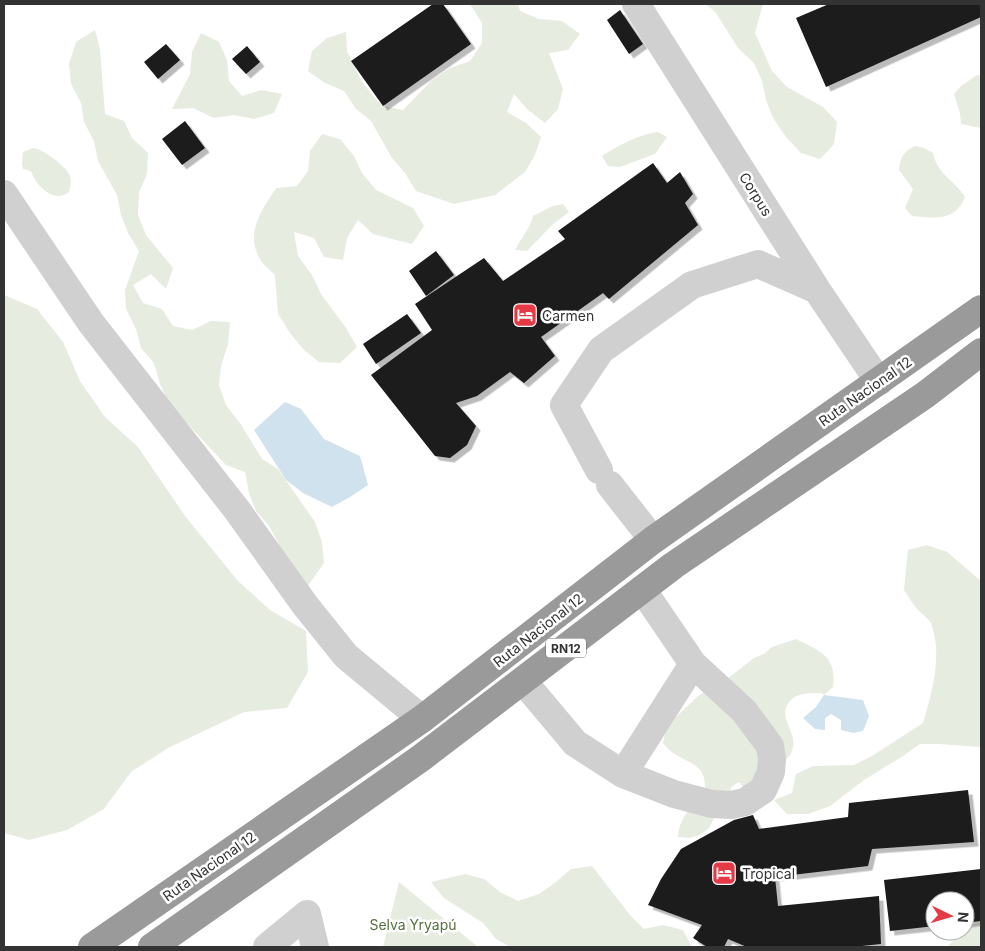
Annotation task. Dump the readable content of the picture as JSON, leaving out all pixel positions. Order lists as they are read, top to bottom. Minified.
{"streets":{"highway":["Ruta Nacional 12","RN12"],"street":["Corpus"]},"crossings":[["Corpus","Ruta Nacional 12"]],"parks":["Selva Yryapú"],"places":{"hotel":["Carmen","Tropical"]},"north":"right"}
